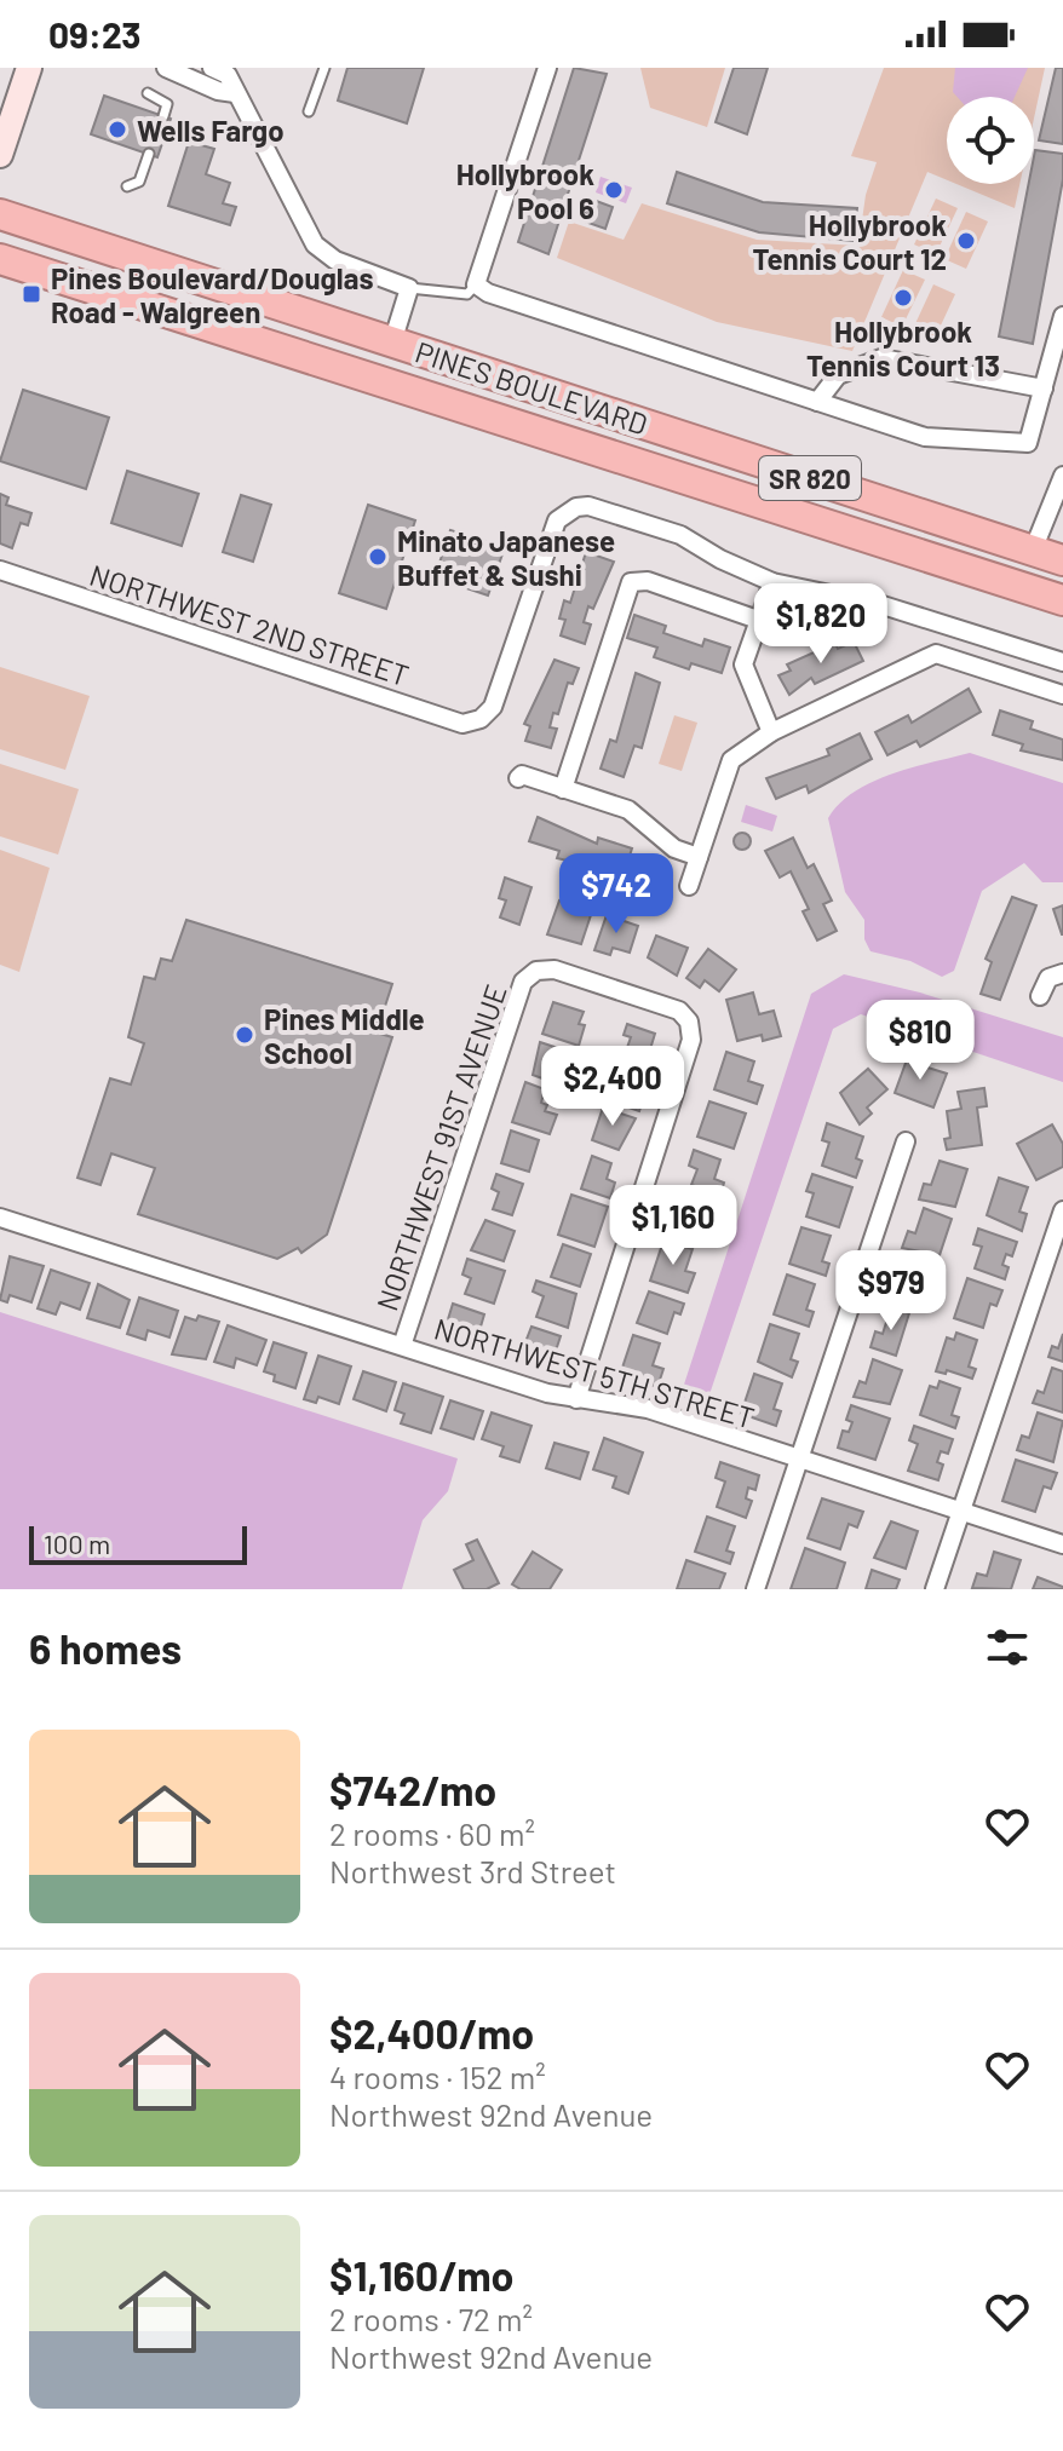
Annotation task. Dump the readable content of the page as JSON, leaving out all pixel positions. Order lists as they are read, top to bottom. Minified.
{"streets":{"highway":["PINES BOULEVARD","SR 820"],"street":["NORTHWEST 2ND STREET","NORTHWEST 91ST AVENUE","NORTHWEST 5TH STREET"]},"crossings":[["NORTHWEST 91ST AVENUE","NORTHWEST 5TH STREET"]],"places":{"other":["Wells Fargo","Hollybrook Pool 6","Hollybrook Tennis Court 12","Hollybrook Tennis Court 13","Minato Japanese Buffet & Sushi","Pines Middle School"],"transit":["Pines Boulevard/Douglas Road - Walgreen"]},"scale_bar":"100 m","page":{"status":"09:23","price":["$1,820","$742","$810","$2,400","$1,160","$979"],"scale":"100 m","heading":"6 homes","list":[{"name":"$742/mo","note":"2 rooms · 60 m² · Northwest 3rd Street"},{"name":"$2,400/mo","note":"4 rooms · 152 m² · Northwest 92nd Avenue"},{"name":"$1,160/mo","note":"2 rooms · 72 m² · Northwest 92nd Avenue"}]}}
